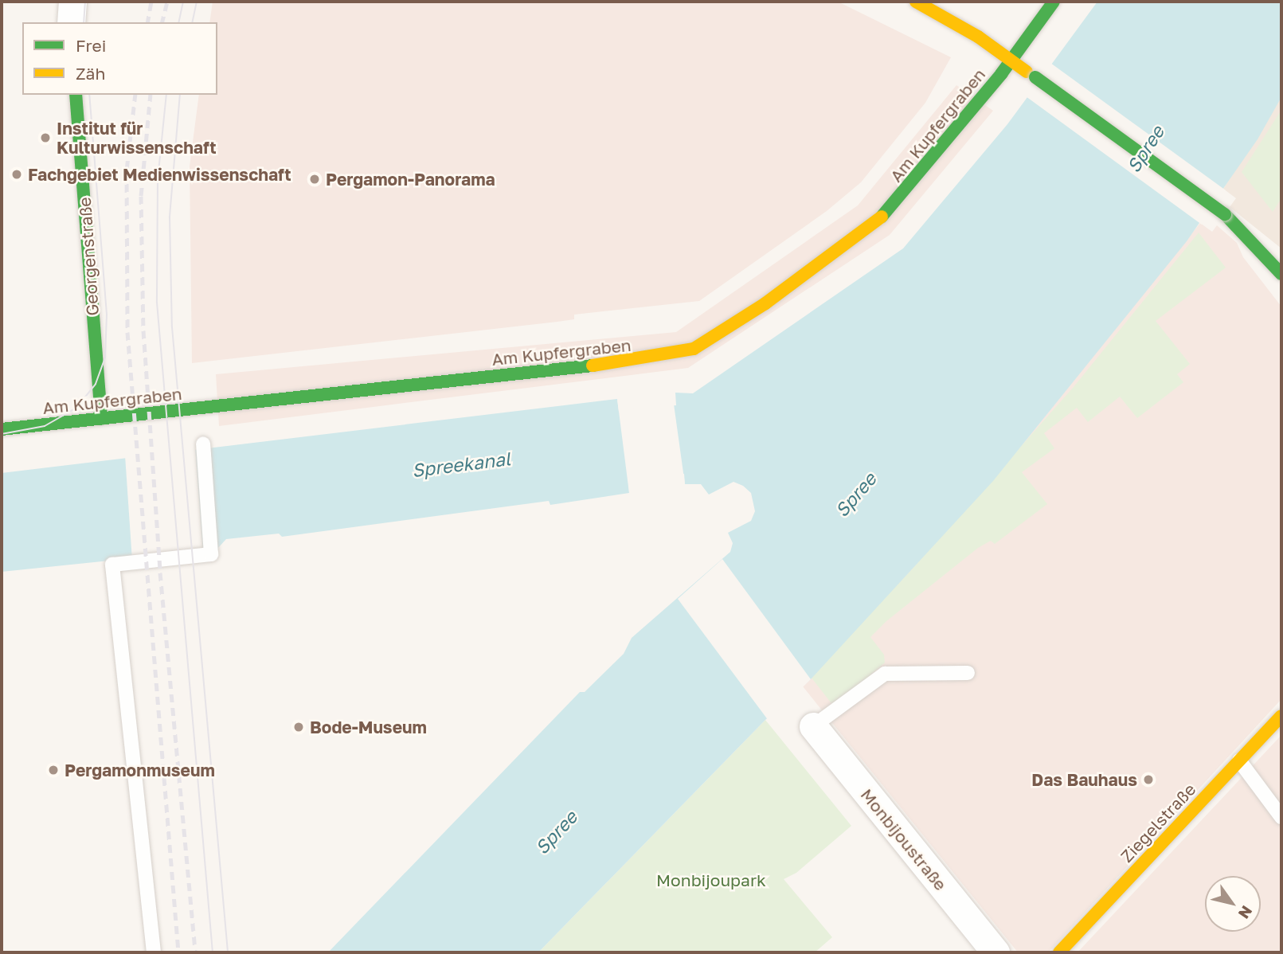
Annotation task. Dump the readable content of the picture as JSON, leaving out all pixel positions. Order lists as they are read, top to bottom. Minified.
{"streets":{"street":["Am Kupfergraben","Georgenstraße","Ziegelstraße","Monbijoustraße"]},"crossings":[["Am Kupfergraben","Georgenstraße"]],"water":["Spree","Spreekanal"],"parks":["Monbijoupark"],"places":["Institut für Kulturwissenschaft","Fachgebiet Medienwissenschaft","Pergamon-Panorama","Bode-Museum","Pergamonmuseum","Das Bauhaus"],"legend":["Frei","Zäh"],"north":"bottom right"}
